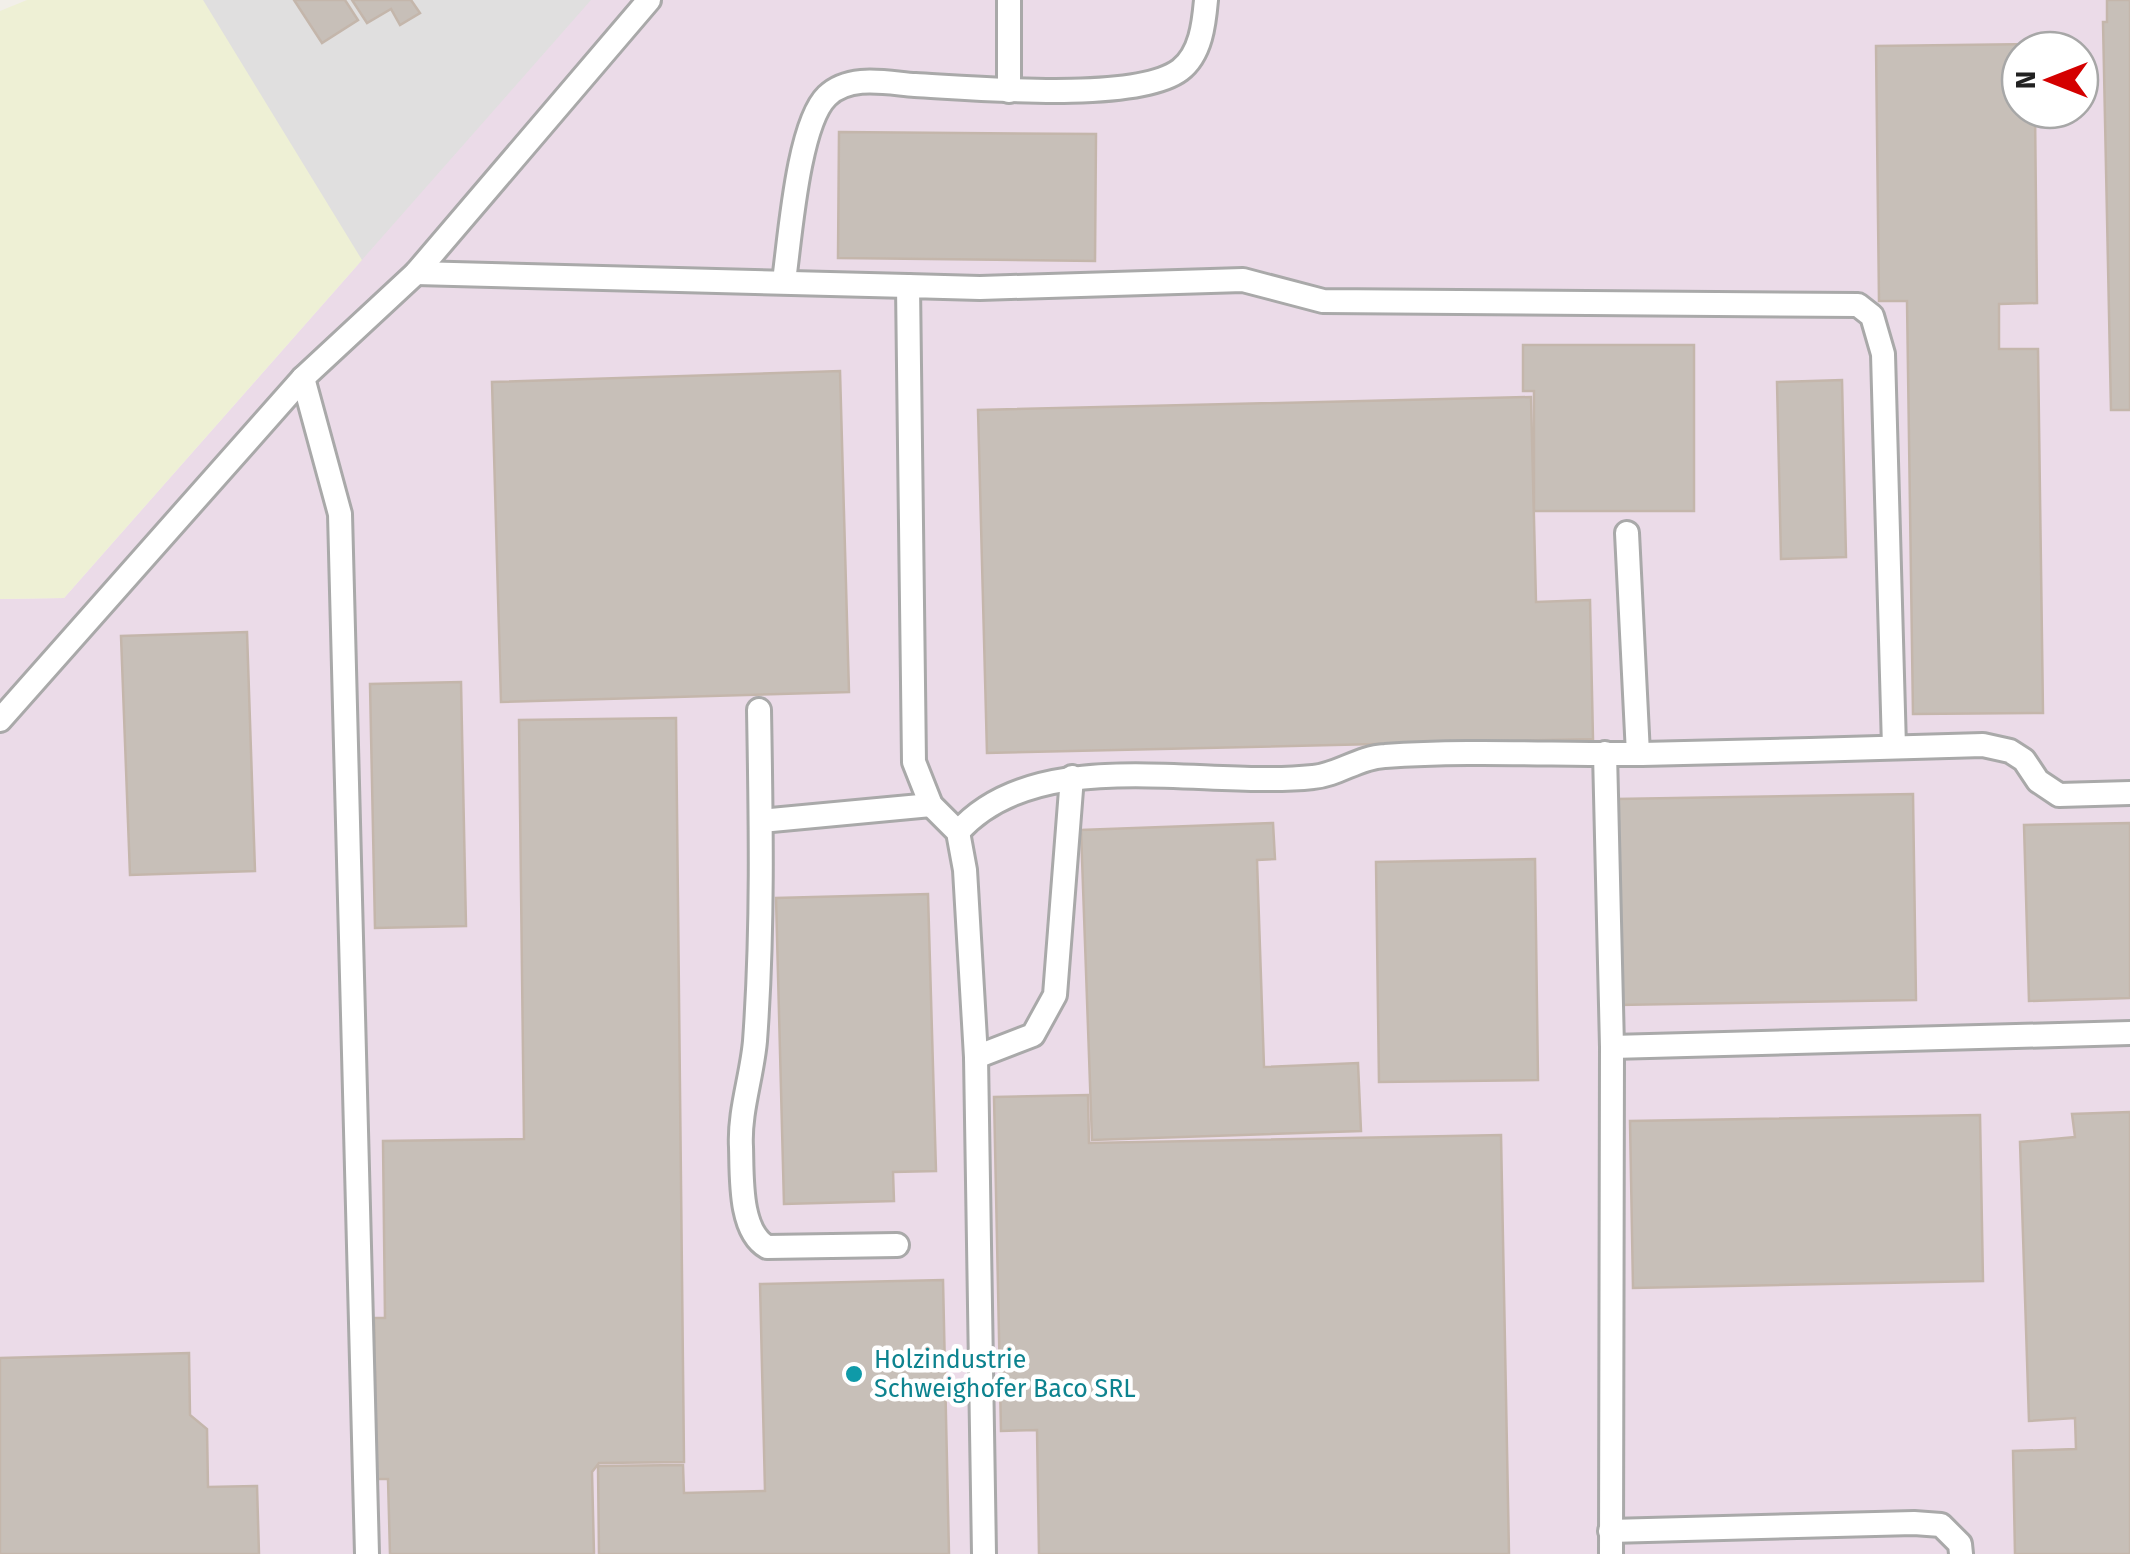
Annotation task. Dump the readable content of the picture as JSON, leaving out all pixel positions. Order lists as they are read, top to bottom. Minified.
{"places":["Holzindustrie Schweighofer Baco SRL"],"north":"left"}
